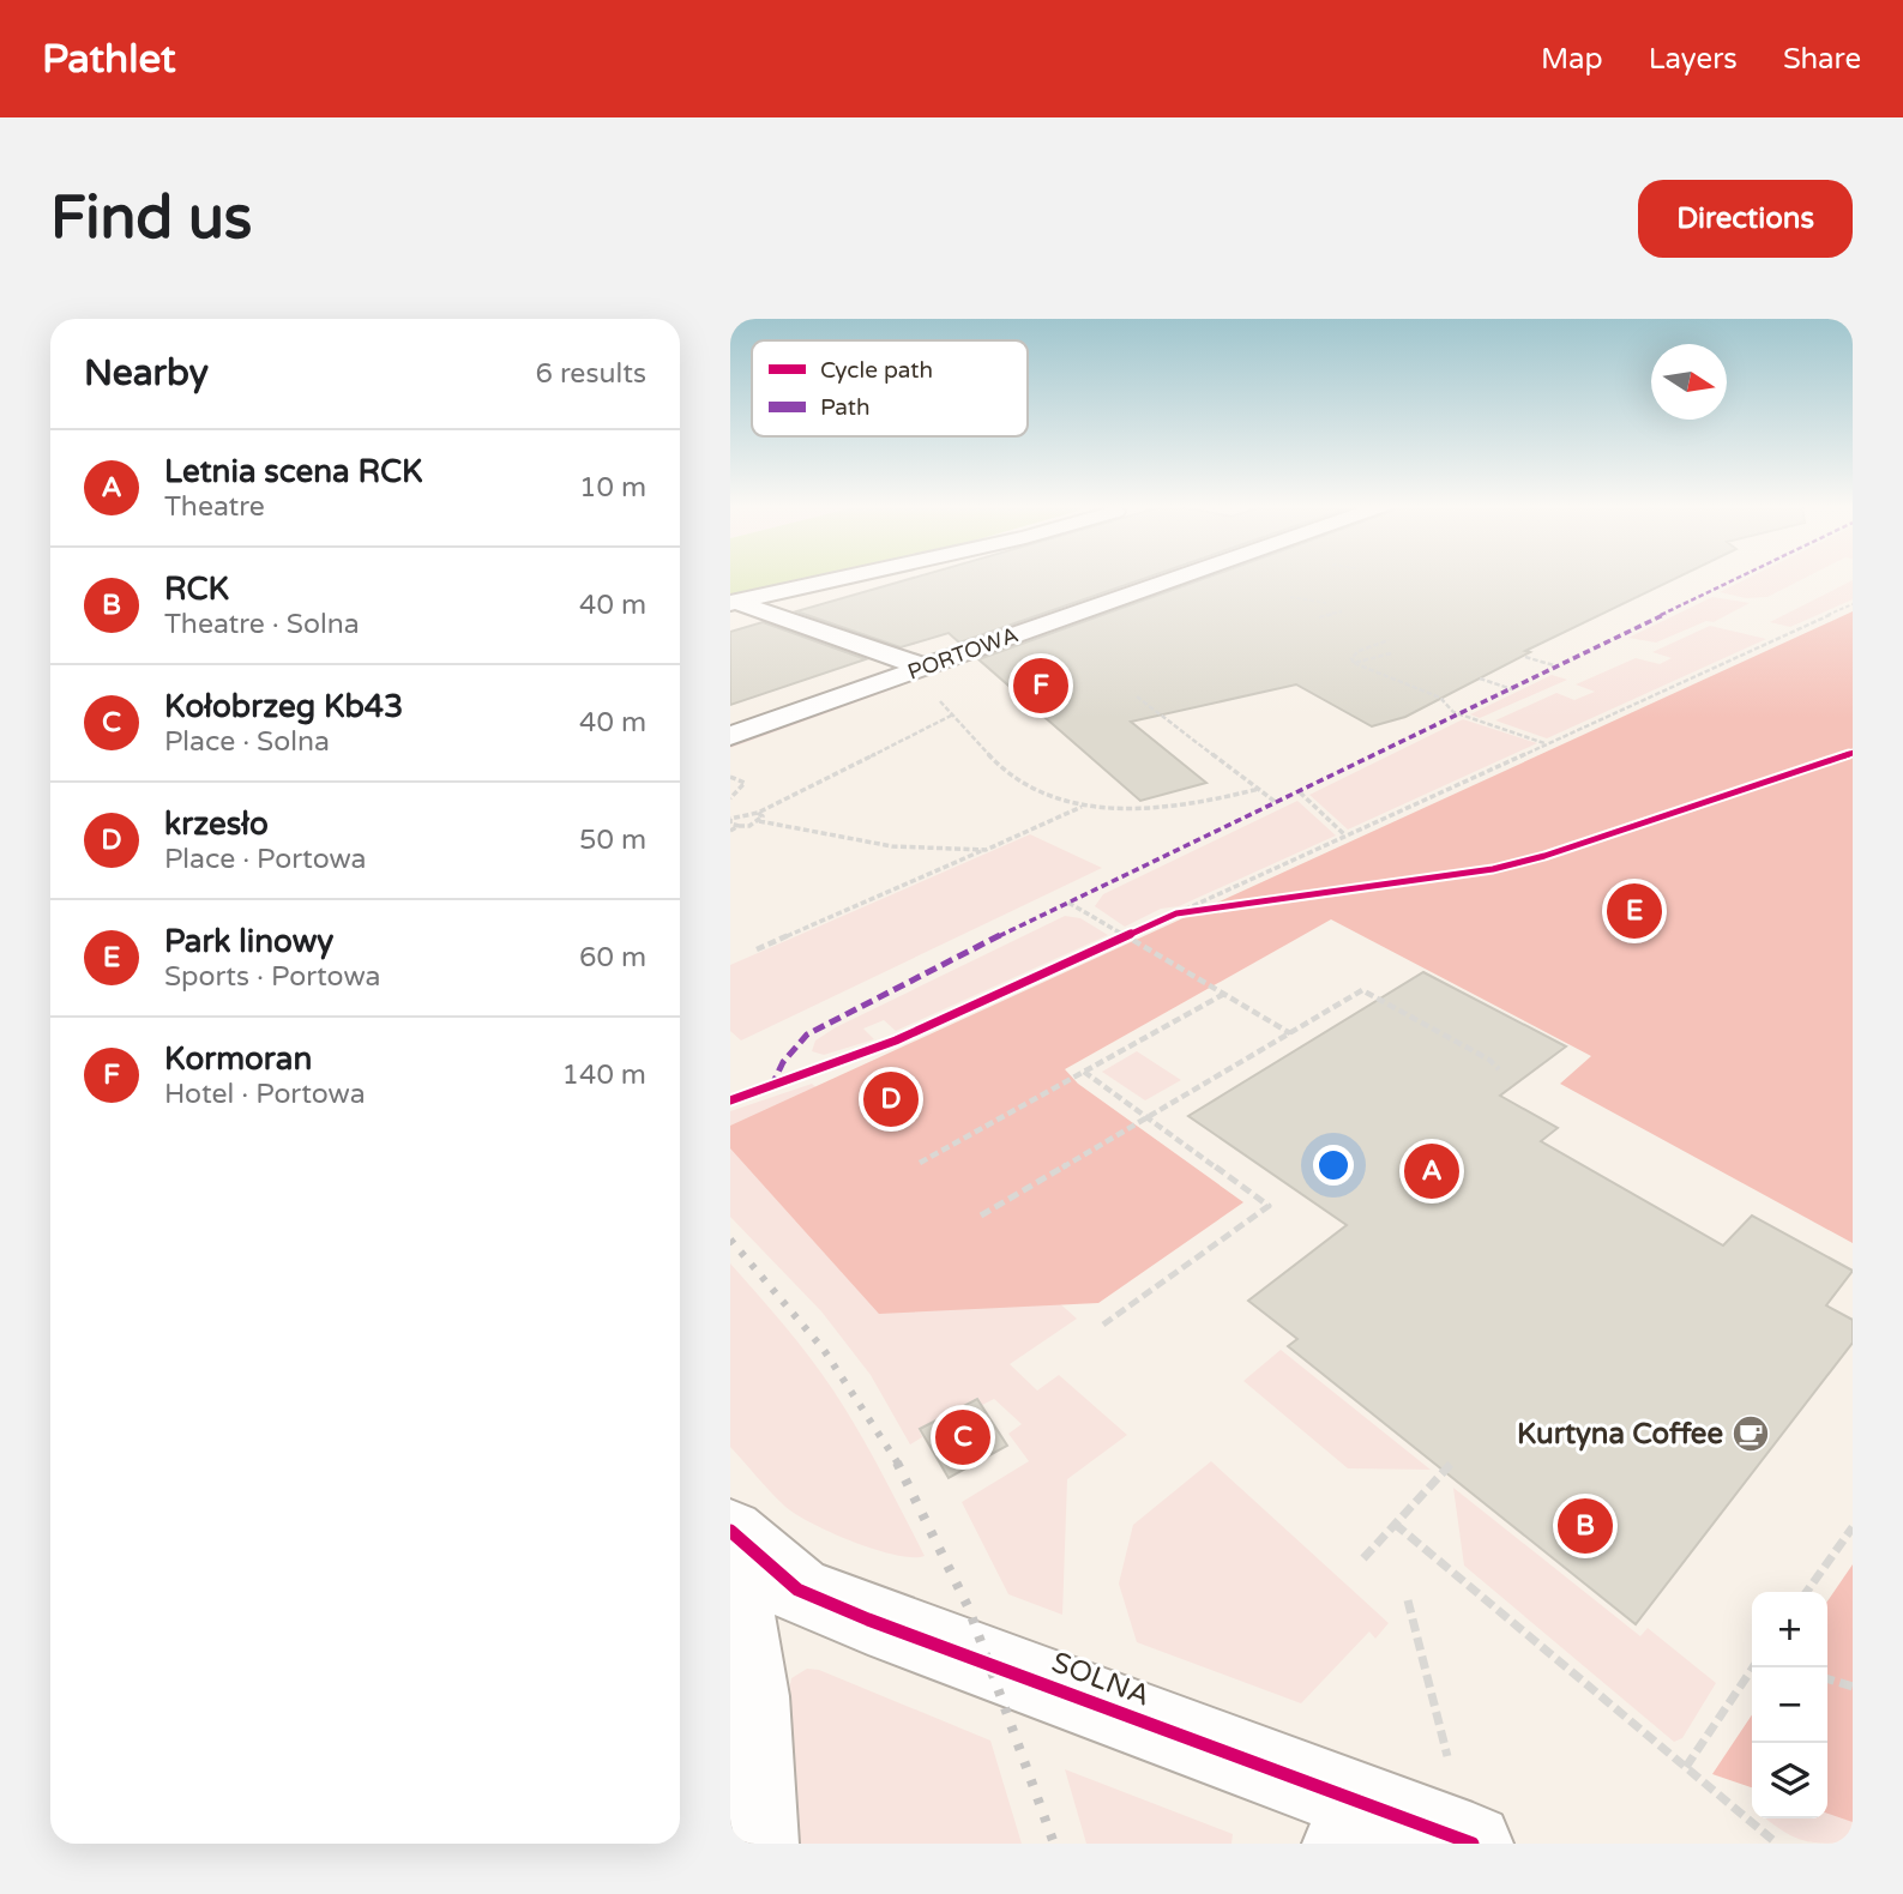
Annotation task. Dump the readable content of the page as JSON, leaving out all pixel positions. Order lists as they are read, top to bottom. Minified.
{"streets":{"street":["PORTOWA","SOLNA"]},"places":{"cafe":["Kurtyna Coffee"]},"legend":["Cycle path","Path"],"north":"right","page":{"header":"Pathlet","nav":["Map","Layers","Share"],"buttons":"Directions","title":"Find us","heading":["Nearby","6 results"],"list":[{"mark":"A","name":"Letnia scena RCK","note":"Theatre","value":"10 m"},{"mark":"B","name":"RCK","note":"Theatre · Solna","value":"40 m"},{"mark":"C","name":"Kołobrzeg Kb43","note":"Place · Solna","value":"40 m"},{"mark":"D","name":"krzesło","note":"Place · Portowa","value":"50 m"},{"mark":"E","name":"Park linowy","note":"Sports · Portowa","value":"60 m"},{"mark":"F","name":"Kormoran","note":"Hotel · Portowa","value":"140 m"}],"pins":["F","E","D","A","C","B"],"map_buttons":["+","−"]}}
